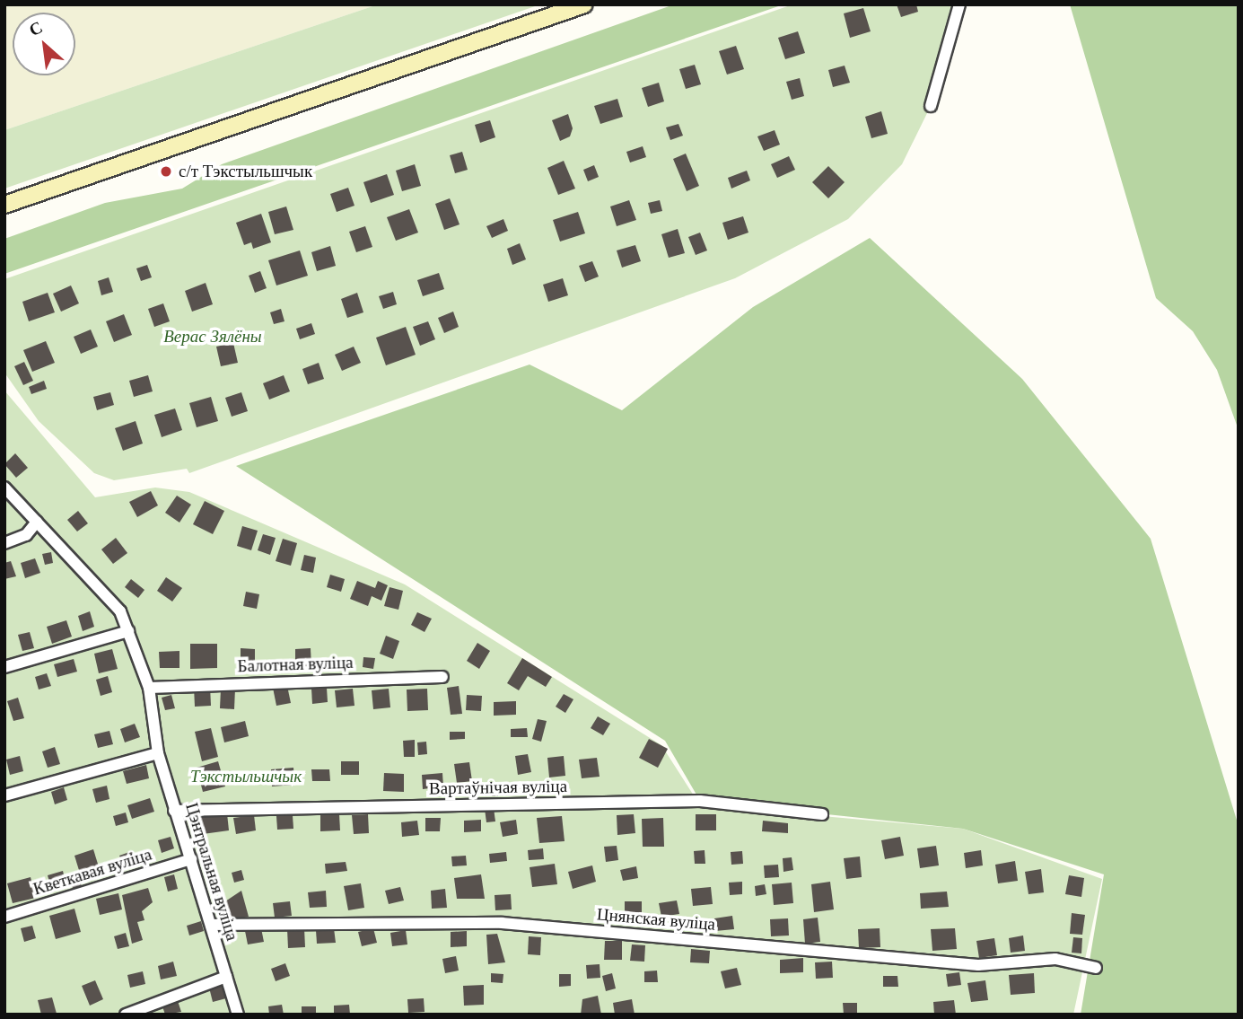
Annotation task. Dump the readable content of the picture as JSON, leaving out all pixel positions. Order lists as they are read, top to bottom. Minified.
{"streets":{"street":["Балотная вуліца","Вартаўнічая вуліца","Кветкавая вуліца","Цэнтральная вуліца","Цнянская вуліца"]},"crossings":[["Балотная вуліца","Цэнтральная вуліца"],["Вартаўнічая вуліца","Цэнтральная вуліца"],["Кветкавая вуліца","Цэнтральная вуліца"],["Цэнтральная вуліца","Цнянская вуліца"]],"parks":["Верас Зялёны","Тэкстыльшчык"],"places":["с/т Тэкстыльшчык"],"north":"top left"}
